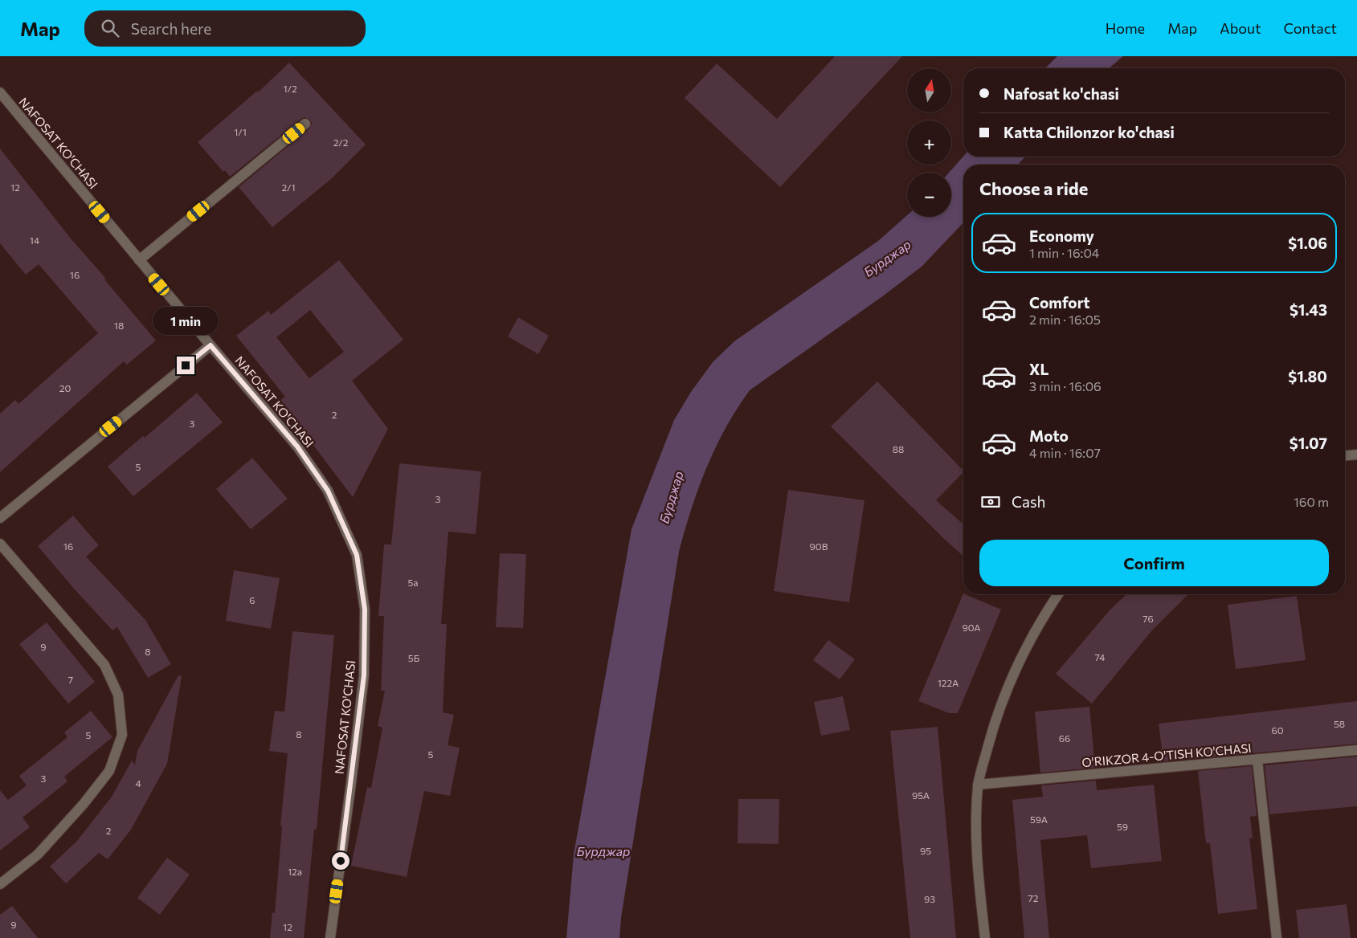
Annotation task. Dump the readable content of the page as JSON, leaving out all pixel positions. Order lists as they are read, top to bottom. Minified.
{"streets":{"street":["NAFOSAT KO'CHASI","O'RIKZOR 4-O'TISH KO'CHASI"]},"water":["Бурджар"],"house_numbers":["1/2","1/1","2/2","12","2/1","14","16","18","20","2","3","88","5","3","16","90B","5a","6","76","90A","9","8","74","5Б","7","122A","58","60","8","5","66","5","3","4","95A","59A","59","2","95","12a","72","93","9","12"],"north":"top","page":{"header":"Map","search":"Search here","nav":["Home","Map","About","Contact"],"map_buttons":["+","−"],"banner":["Nafosat ko'chasi","Katta Chilonzor ko'chasi"],"heading":"Choose a ride","list":[{"name":"Economy","note":"1 min · 16:04","value":"$1.06"},{"name":"Comfort","note":"2 min · 16:05","value":"$1.43"},{"name":"XL","note":"3 min · 16:06","value":"$1.80"},{"name":"Moto","note":"4 min · 16:07","value":"$1.07"}],"bubble":"1 min","pay":["Cash","160 m"],"buttons":"Confirm"}}
